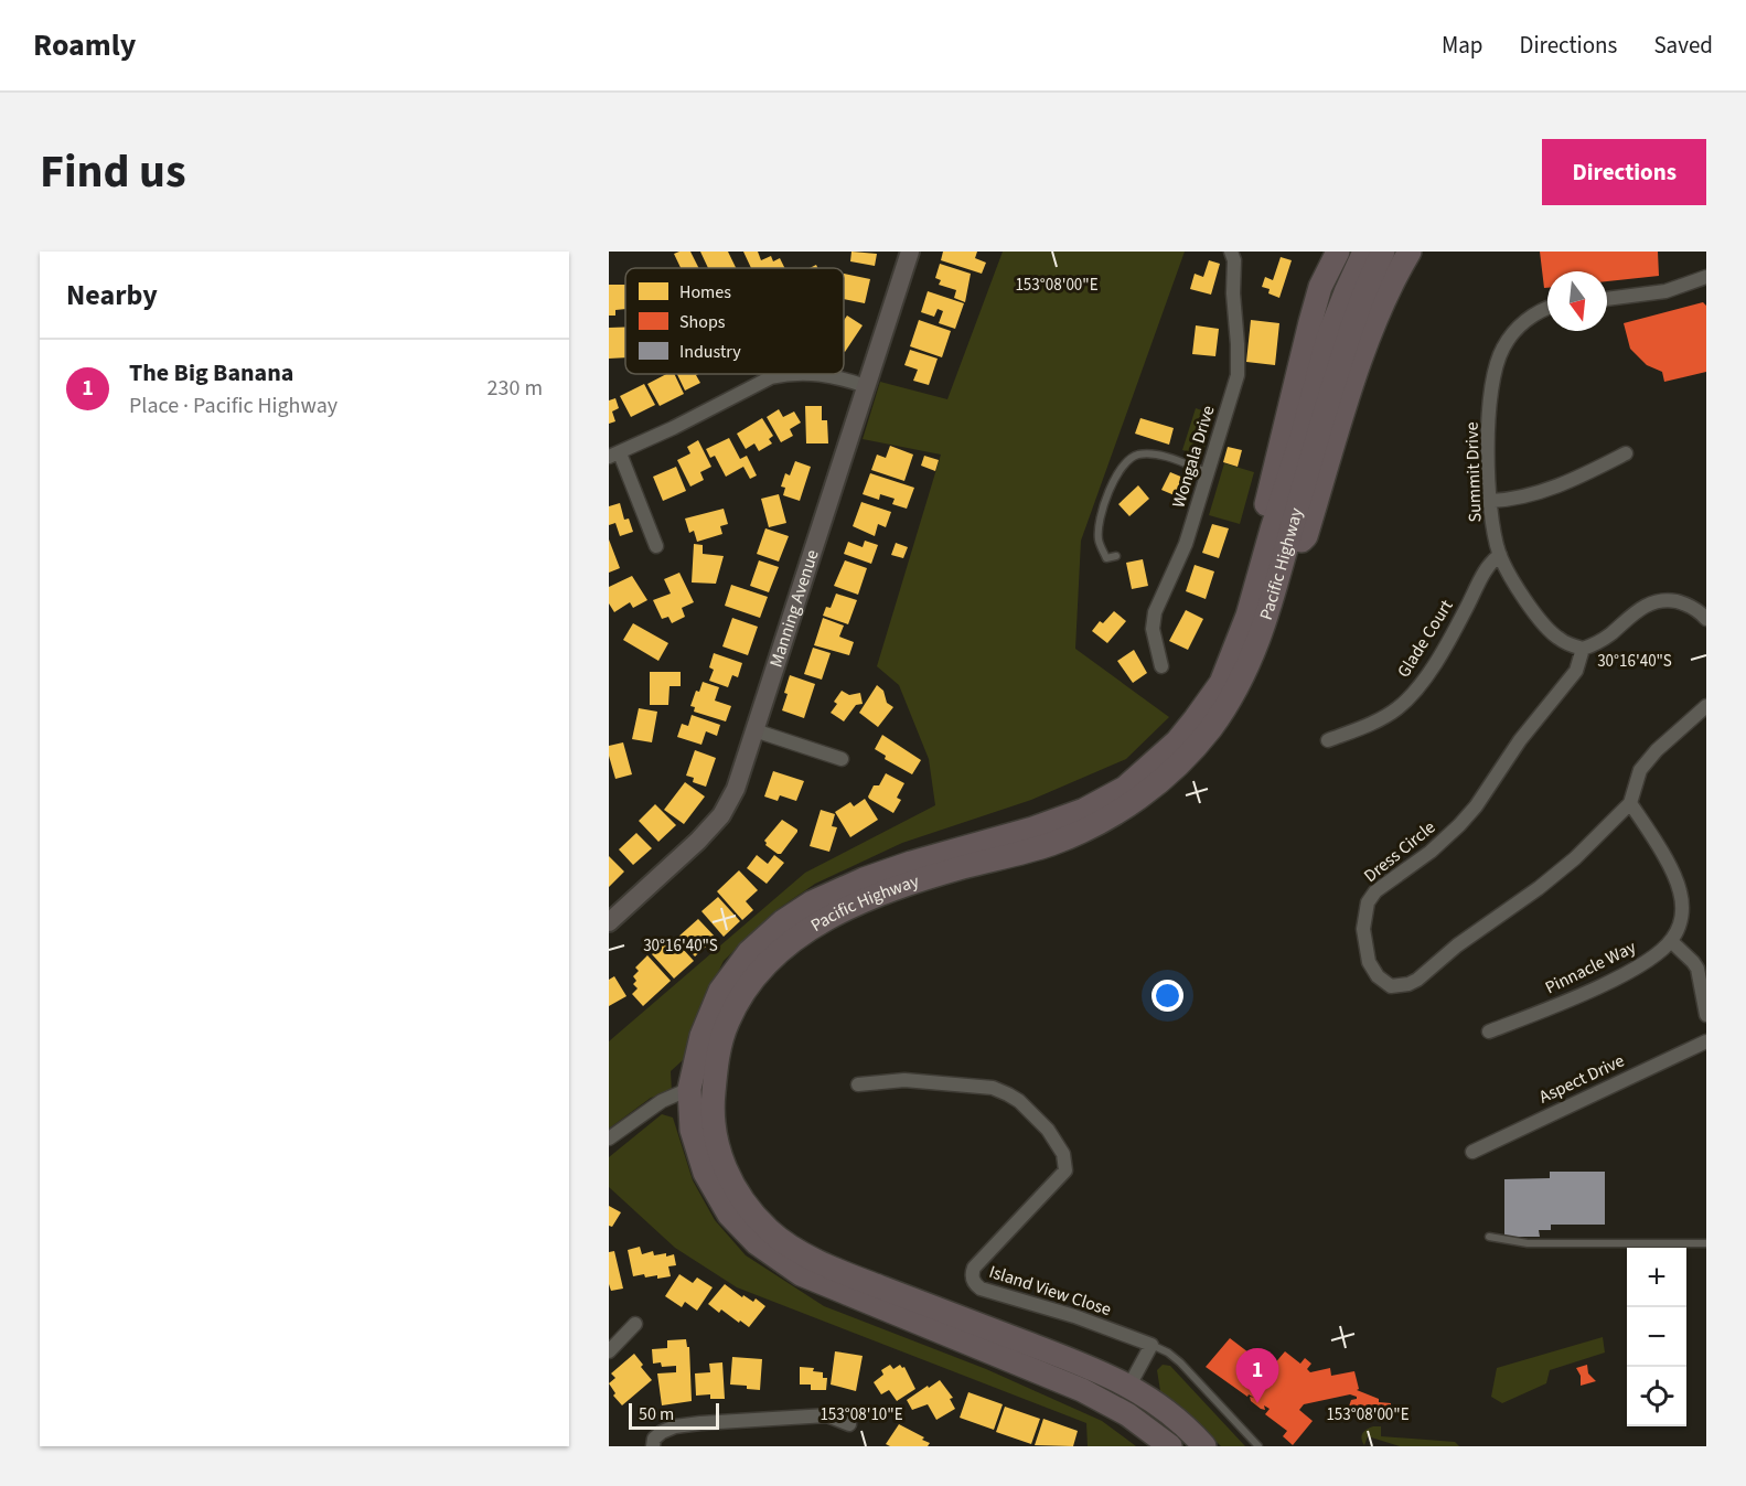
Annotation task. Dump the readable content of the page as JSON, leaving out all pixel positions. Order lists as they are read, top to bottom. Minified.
{"streets":{"highway":["Pacific Highway"],"street":["Wongala Drive","Summit Drive","Manning Avenue","Glade Court","Dress Circle","Pinnacle Way","Aspect Drive","Island View Close"]},"crossings":[["Summit Drive","Glade Court"],["Summit Drive","Dress Circle"]],"legend":["Homes","Shops","Industry"],"scale_bar":"50 m","north":"bottom","page":{"header":"Roamly","nav":["Map","Directions","Saved"],"title":"Find us","buttons":"Directions","heading":"Nearby","list":[{"mark":"1","name":"The Big Banana","note":"Place · Pacific Highway","value":"230 m"}],"map_buttons":["+","−"],"pins":"1","scale":"50 m"},"coordinates":["153°08'00\"E","30°16'40\"S","153°08'10\"E"]}
